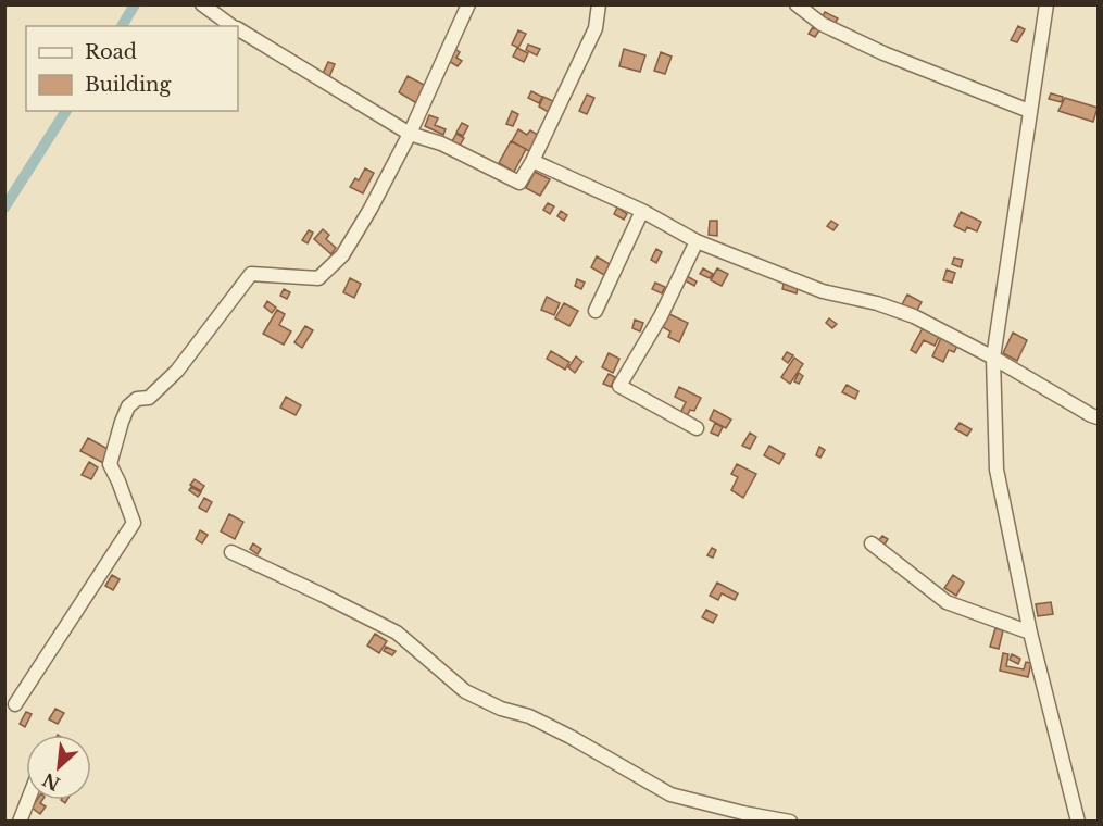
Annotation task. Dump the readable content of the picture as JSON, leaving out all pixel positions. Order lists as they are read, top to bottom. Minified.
{"legend":["Road","Building"],"north":"bottom left"}
